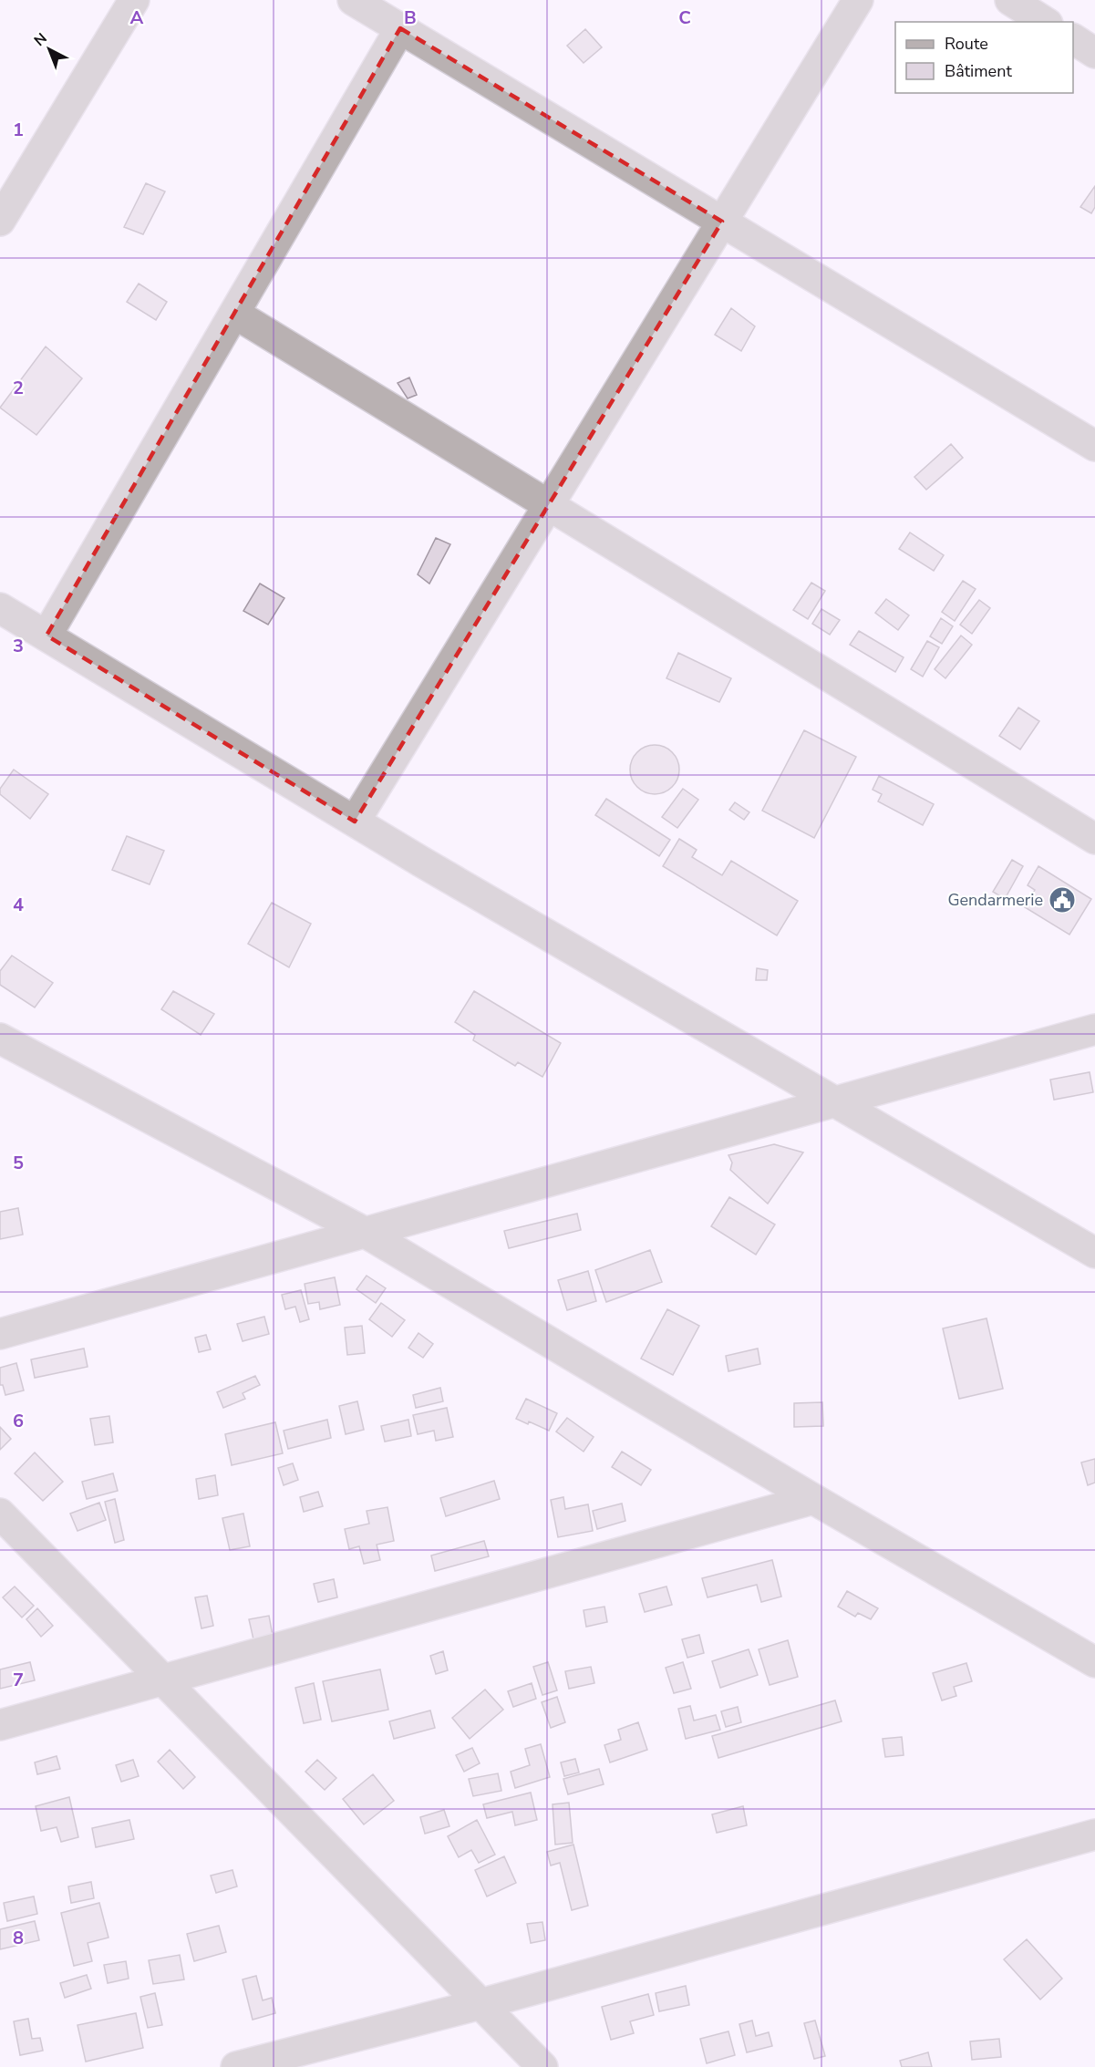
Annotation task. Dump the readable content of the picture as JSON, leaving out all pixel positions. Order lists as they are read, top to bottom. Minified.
{"places":{"public building":["Gendarmerie"]},"legend":["Route","Bâtiment"],"north":"top left","grid":{"columns":["A","B","C"],"rows":["1","2","3","4","5","6","7","8"]}}
